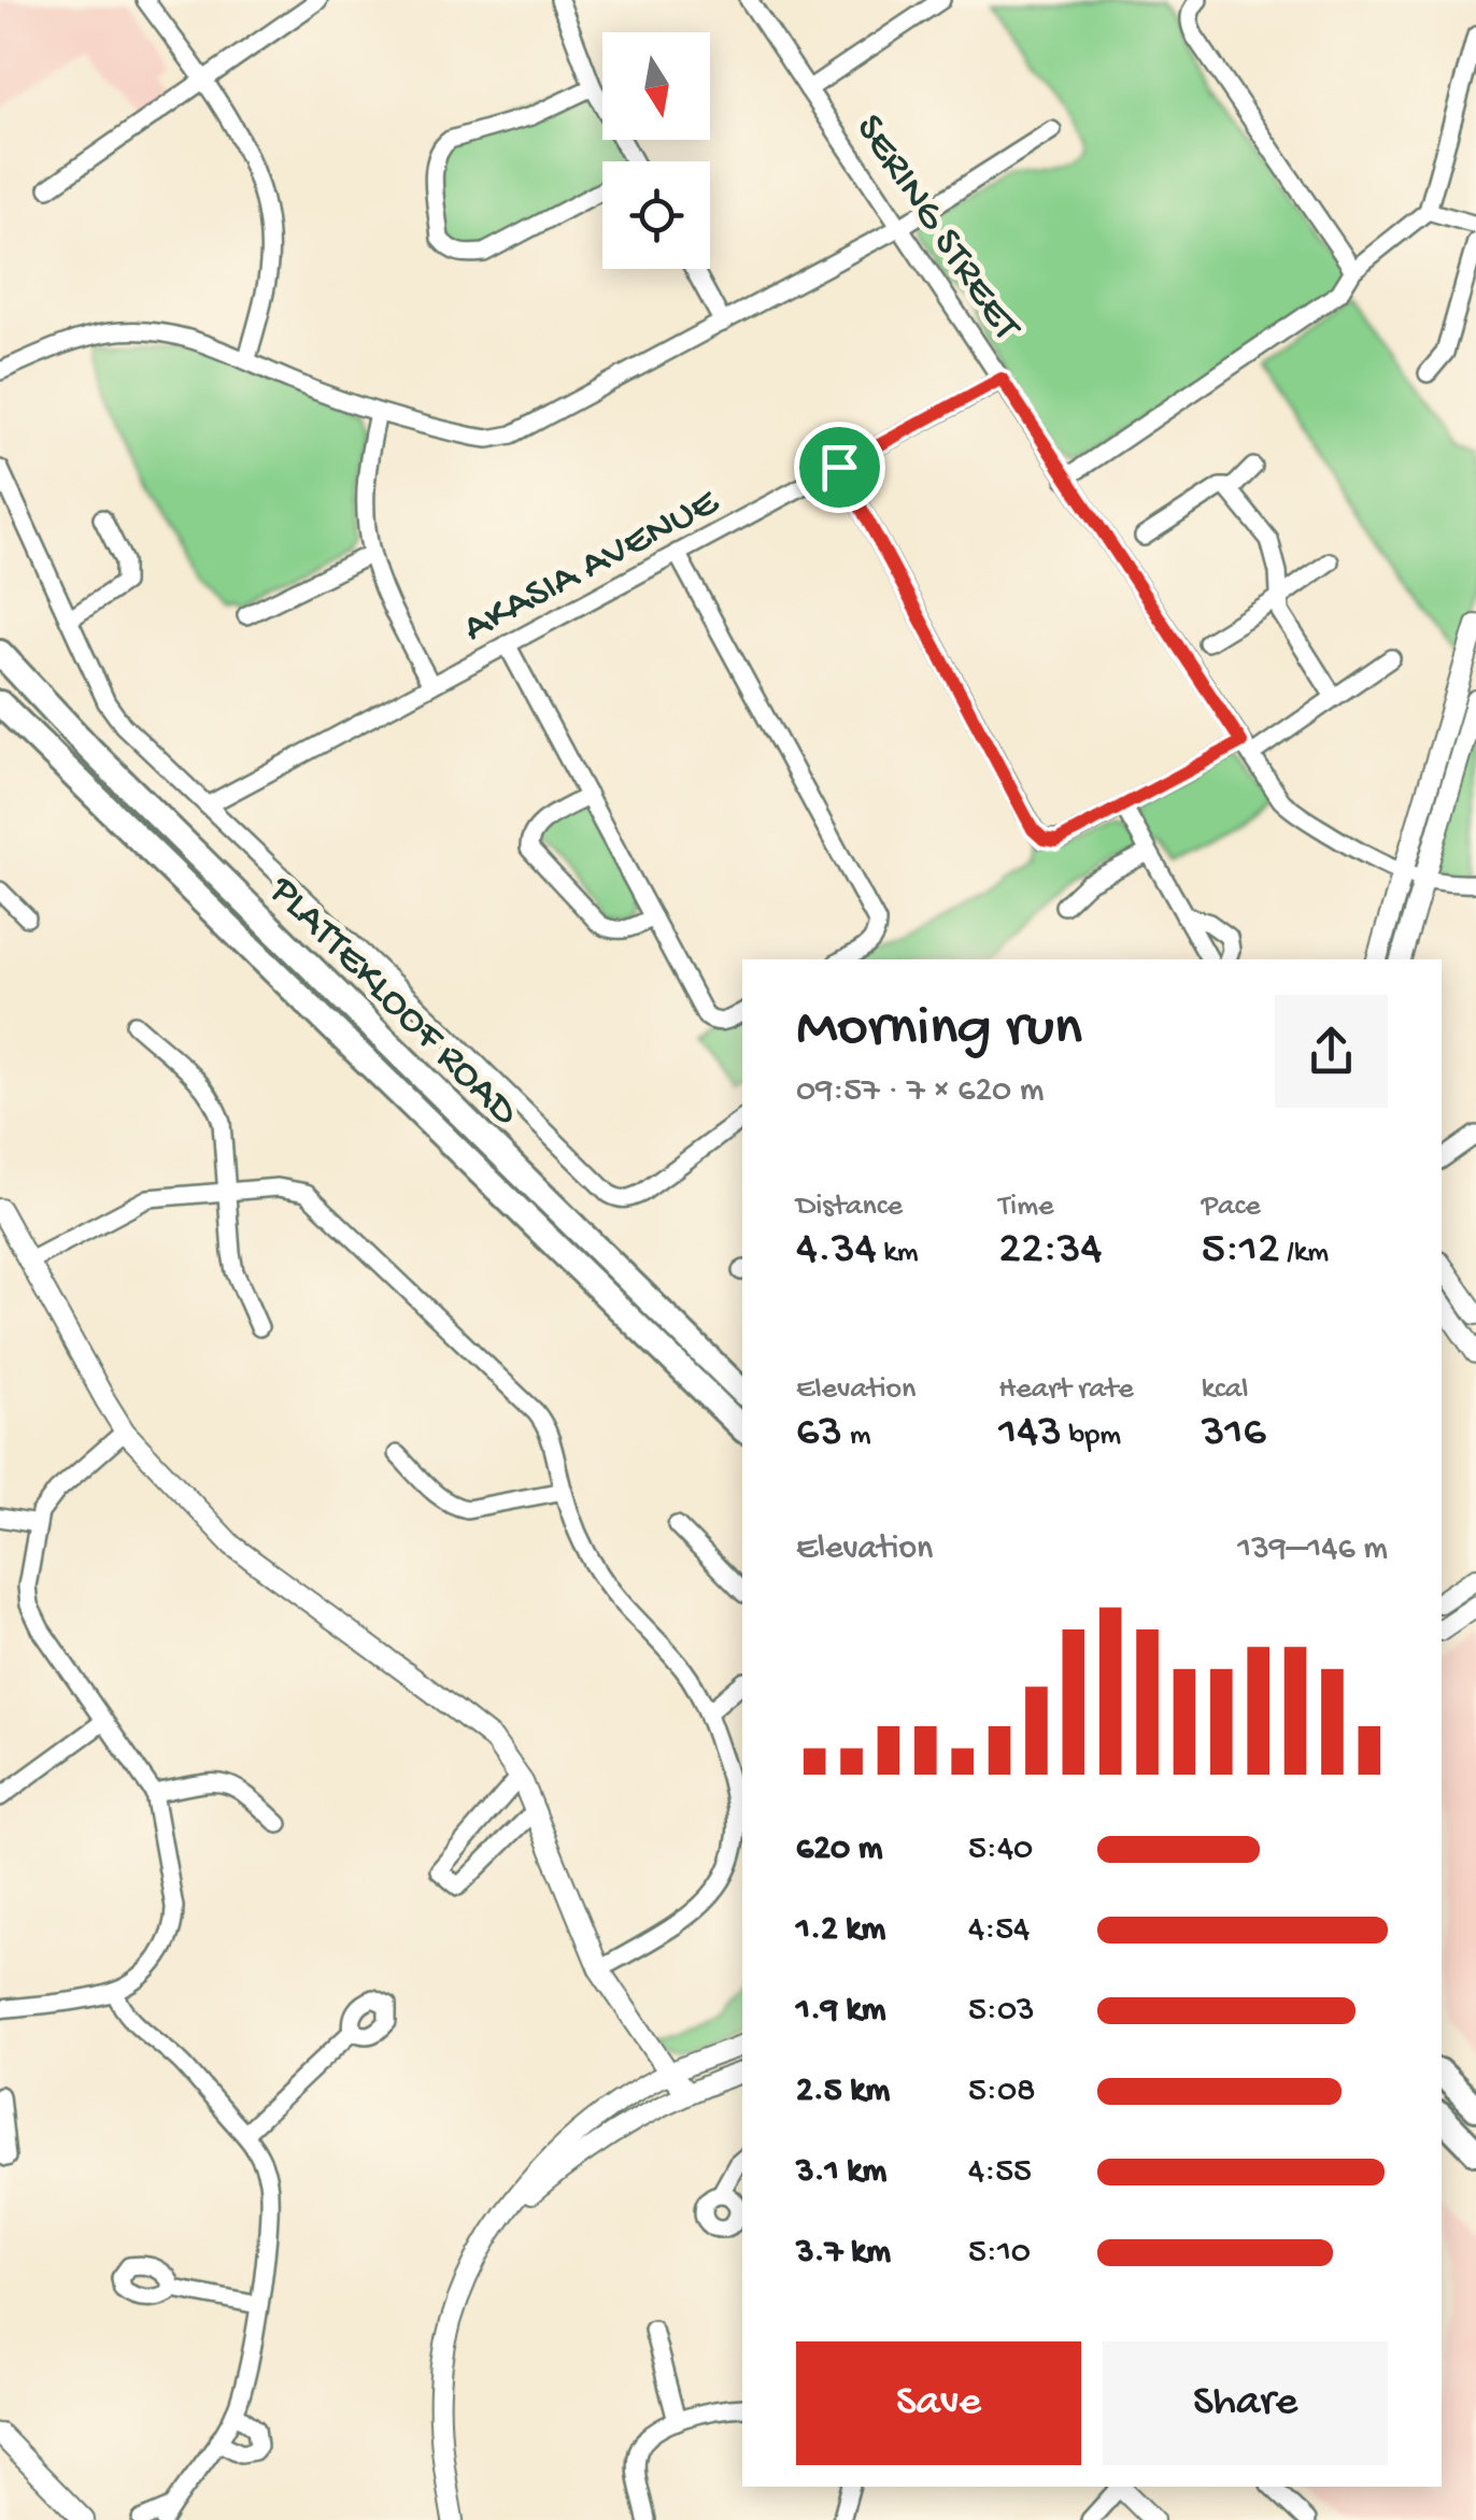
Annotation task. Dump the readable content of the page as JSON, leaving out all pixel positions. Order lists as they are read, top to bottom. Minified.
{"streets":{"main road":["PLATTEKLOOF ROAD"],"street":["SERING STREET","AKASIA AVENUE"]},"crossings":[["SERING STREET","AKASIA AVENUE"]],"north":"bottom","page":{"heading":["Morning run","09:57 · 7 × 620 m"],"stats":[["Distance","4.34 km"],["Time","22:34"],["Pace","5:12 /km"],["Elevation","63 m"],["Heart rate","143 bpm"],["kcal","316"]],"chart":["Elevation","139–146 m"],"list":[{"name":"620 m","note":"5:40"},{"name":"1.2 km","note":"4:54"},{"name":"1.9 km","note":"5:03"},{"name":"2.5 km","note":"5:08"},{"name":"3.1 km","note":"4:55"},{"name":"3.7 km","note":"5:10"}],"buttons":["Save","Share"]}}
